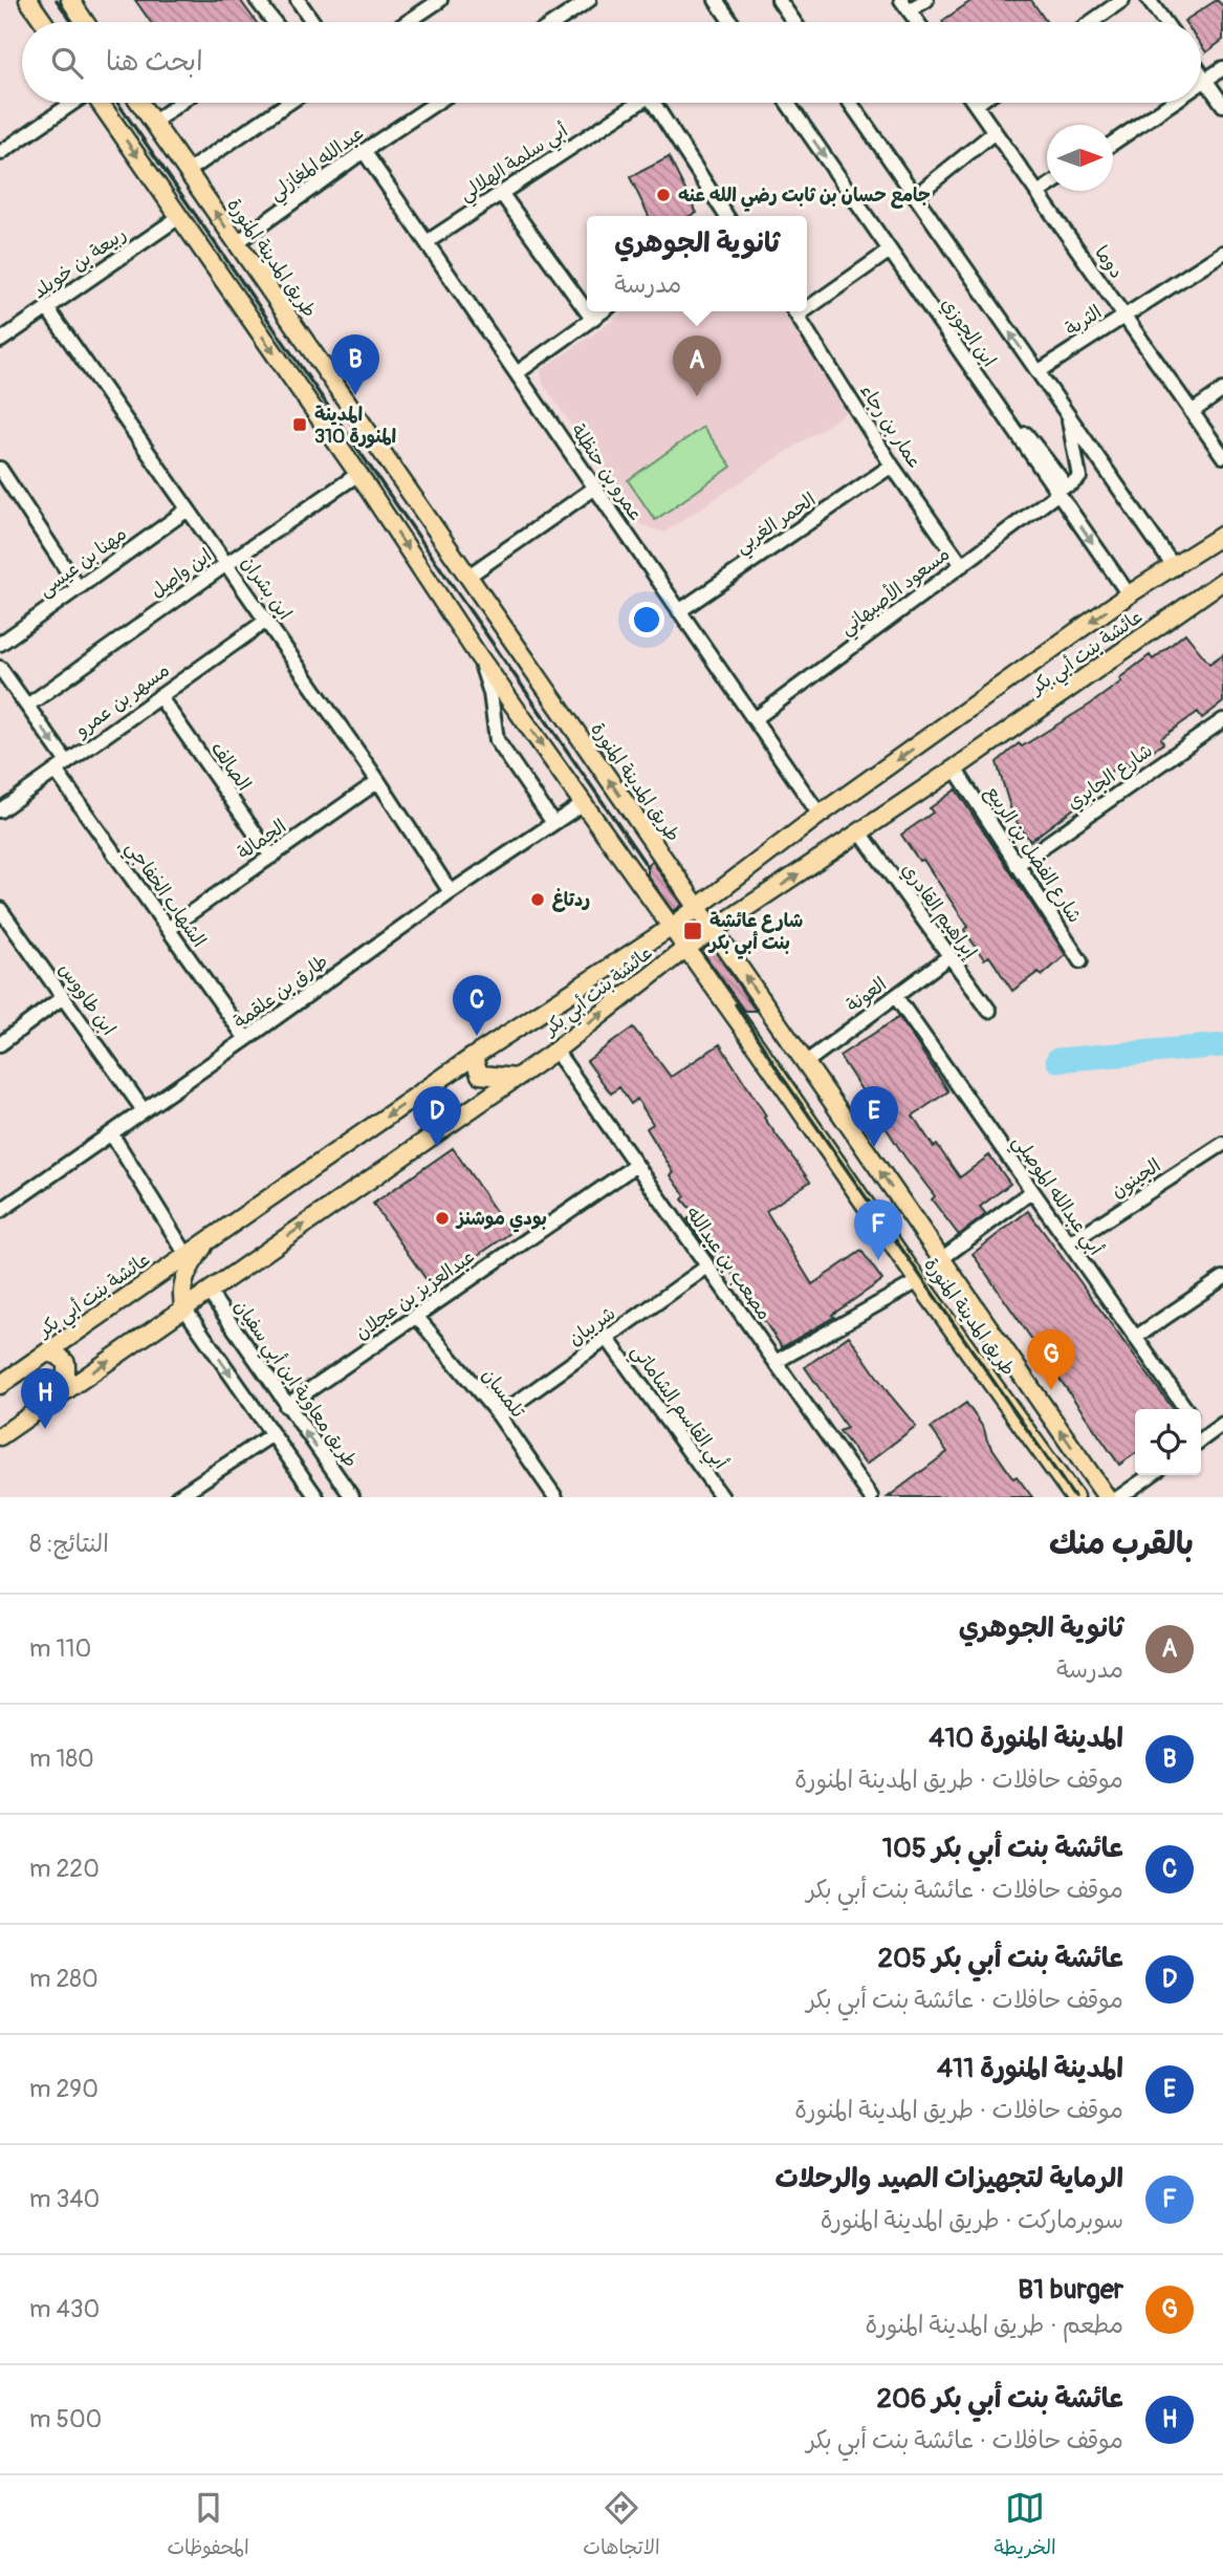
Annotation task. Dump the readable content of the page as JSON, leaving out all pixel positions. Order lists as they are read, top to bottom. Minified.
{"streets":{"main road":["طريق المدينة المنورة","عائشة بنت أبي بكر"],"street":["أبي سلمة الهلالي","عبدالله المغازلي","دوما","ربيعة بن خويلد","الثربة","ابن الجوزي","عمار بن رجاء","عمرو بن حنظلة","الحمر الغربي","مهنا بن عيسى","ابن واصل","ابن بشران","مسعود الأصبهاني","مسهر بن عمرو","الصالف","شارع الجابري","الجمالة","شارع الفضل بن الربيع","الشهاب الخفاجي","إبراهيم القادري","طارق بن علقمة","العونة","ابن طاووس","الجينون","أبي عبدالله الموصلي","مصعب بن عبدالله","عبدالعزيز بن عجلان","شريبان","طريق معاوية ابن أبي سفيان","تلمسان","أبي القاسم الشاماتي"]},"crossings":[["أبي سلمة الهلالي","عمرو بن حنظلة"],["عبدالله المغازلي","طريق المدينة المنورة"],["عبدالله المغازلي","عمرو بن حنظلة"],["طريق المدينة المنورة","ربيعة بن خويلد"],["طريق المدينة المنورة","ابن واصل"],["طريق المدينة المنورة","عائشة بنت أبي بكر"],["طريق المدينة المنورة","طارق بن علقمة"],["طريق المدينة المنورة","العونة"],["دوما","الثربة"],["ربيعة بن خويلد","ابن بشران"],["الثربة","ابن الجوزي"],["ابن الجوزي","مسعود الأصبهاني"],["ابن الجوزي","عائشة بنت أبي بكر"],["عمار بن رجاء","الحمر الغربي"],["عمار بن رجاء","مسعود الأصبهاني"],["عمرو بن حنظلة","الحمر الغربي"],["عمرو بن حنظلة","مسعود الأصبهاني"],["عمرو بن حنظلة","عائشة بنت أبي بكر"],["مهنا بن عيسى","ابن بشران"],["ابن واصل","ابن بشران"],["ابن واصل","الشهاب الخفاجي"],["ابن بشران","مسهر بن عمرو"],["ابن بشران","الجمالة"],["ابن بشران","طارق بن علقمة"],["عائشة بنت أبي بكر","شارع الفضل بن الربيع"],["عائشة بنت أبي بكر","إبراهيم القادري"],["عائشة بنت أبي بكر","مصعب بن عبدالله"],["عائشة بنت أبي بكر","طريق معاوية ابن أبي سفيان"],["مسهر بن عمرو","الصالف"],["مسهر بن عمرو","الشهاب الخفاجي"],["الصالف","الجمالة"],["شارع الجابري","شارع الفضل بن الربيع"],["الجمالة","الشهاب الخفاجي"],["الشهاب الخفاجي","طارق بن علقمة"],["إبراهيم القادري","العونة"],["طارق بن علقمة","ابن طاووس"],["العونة","أبي عبدالله الموصلي"],["الجينون","أبي عبدالله الموصلي"],["مصعب بن عبدالله","عبدالعزيز بن عجلان"],["مصعب بن عبدالله","شريبان"],["عبدالعزيز بن عجلان","طريق معاوية ابن أبي سفيان"],["عبدالعزيز بن عجلان","تلمسان"],["شريبان","تلمسان"],["شريبان","أبي القاسم الشاماتي"]],"places":{"other":["جامع حسان بن ثابت رضي الله عنه","ردتاغ","بودي موشنز"],"transit":["المدينة المنورة 310","شارع عائشة بنت أبي بكر"]},"north":"right","page":{"search":"ابحث هنا","popup":["ثانوية الجوهري","مدرسة"],"pins":["B","A","C","D","E","F","G","H"],"heading":["بالقرب منك","النتائج: 8"],"list":[{"mark":"A","name":"ثانوية الجوهري","note":"مدرسة","value":"110 m"},{"mark":"B","name":"المدينة المنورة 410","note":"موقف حافلات · طريق المدينة المنورة","value":"180 m"},{"mark":"C","name":"عائشة بنت أبي بكر 105","note":"موقف حافلات · عائشة بنت أبي بكر","value":"220 m"},{"mark":"D","name":"عائشة بنت أبي بكر 205","note":"موقف حافلات · عائشة بنت أبي بكر","value":"280 m"},{"mark":"E","name":"المدينة المنورة 411","note":"موقف حافلات · طريق المدينة المنورة","value":"290 m"},{"mark":"F","name":"الرماية لتجهيزات الصيد والرحلات","note":"سوبرماركت · طريق المدينة المنورة","value":"340 m"},{"mark":"G","name":"B1 burger","note":"مطعم · طريق المدينة المنورة","value":"430 m"},{"mark":"H","name":"عائشة بنت أبي بكر 206","note":"موقف حافلات · عائشة بنت أبي بكر","value":"500 m"}],"nav":["الخريطة","الاتجاهات","المحفوظات"]}}
